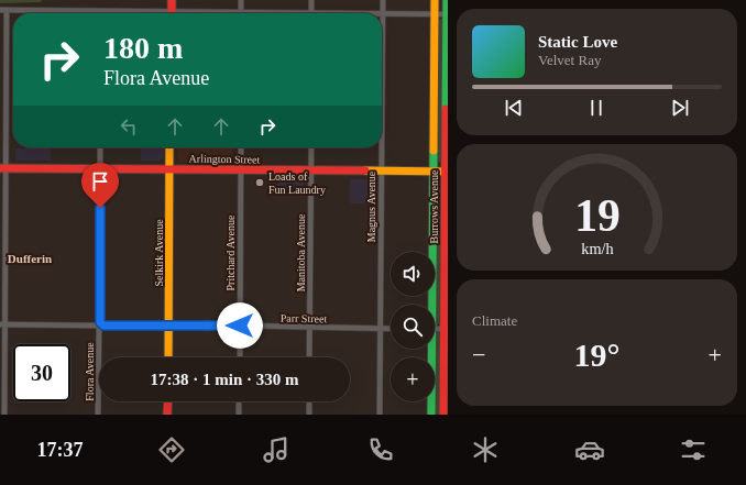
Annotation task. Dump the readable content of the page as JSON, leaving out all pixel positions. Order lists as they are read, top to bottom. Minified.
{"streets":{"street":["Arlington Street","Magnus Avenue","Burrows Avenue","Selkirk Avenue","Pritchard Avenue","Manitoba Avenue","Parr Street","Flora Avenue"]},"crossings":[["Arlington Street","Magnus Avenue"],["Arlington Street","Burrows Avenue"],["Arlington Street","Selkirk Avenue"],["Arlington Street","Pritchard Avenue"],["Arlington Street","Manitoba Avenue"],["Arlington Street","Flora Avenue"],["Magnus Avenue","Parr Street"],["Selkirk Avenue","Parr Street"],["Pritchard Avenue","Parr Street"],["Manitoba Avenue","Parr Street"],["Parr Street","Flora Avenue"]],"districts":["Dufferin"],"places":["Loads of Fun Laundry"],"page":{"turn":["180 m","Flora Avenue"],"song":["Static Love","Velvet Ray"],"map_buttons":"+","tile":"Climate","heat":["−","19°","+"],"limit":"30","trip":"17:38 · 1 min · 330 m","tabs":"17:37","gauge":["19","km/h"]}}
